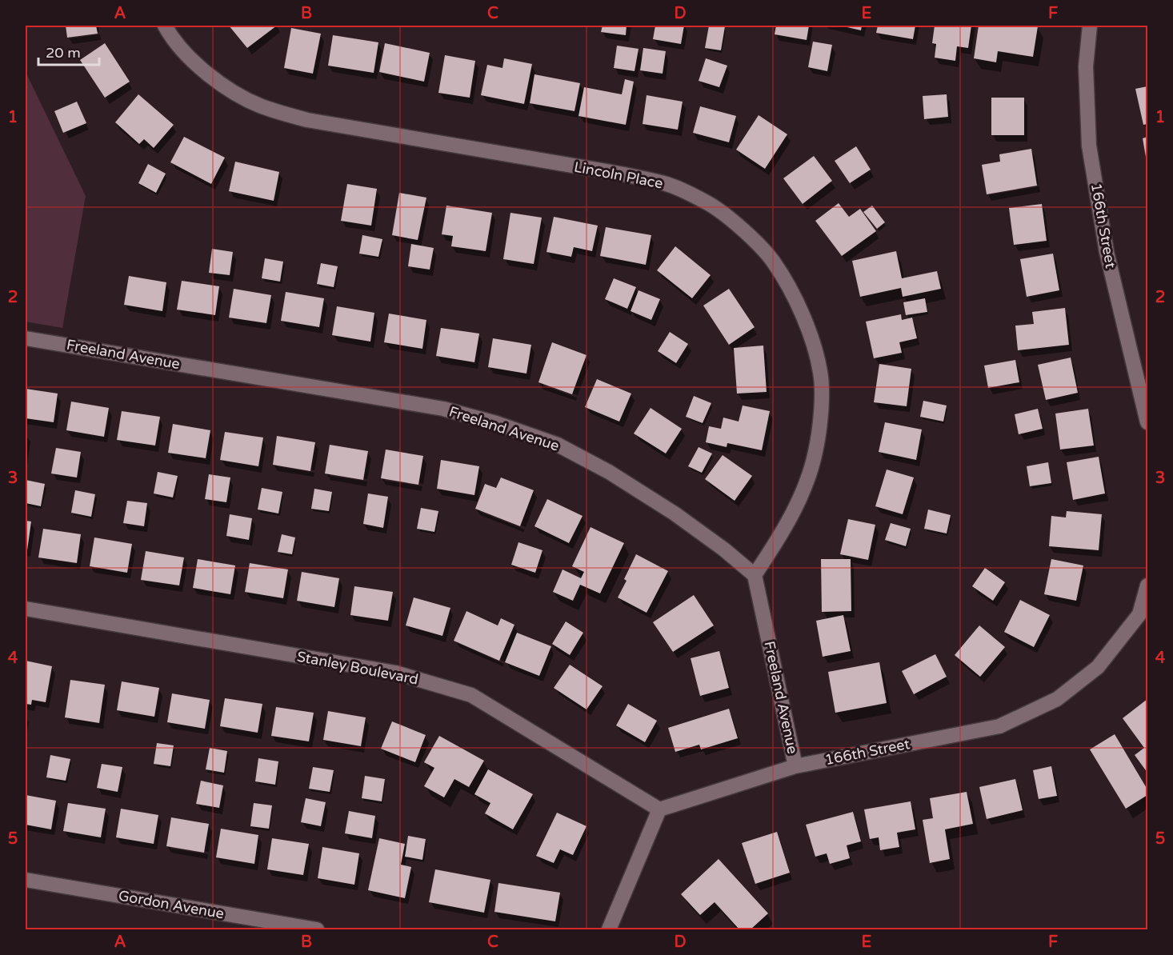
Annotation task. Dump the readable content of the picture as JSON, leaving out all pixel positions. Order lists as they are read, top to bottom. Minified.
{"streets":{"street":["Lincoln Place","166th Street","Freeland Avenue","Stanley Boulevard","Gordon Avenue"]},"crossings":[["Lincoln Place","Freeland Avenue"],["166th Street","Freeland Avenue"],["166th Street","Stanley Boulevard"]],"scale_bar":"20 m","grid":{"columns":["A","B","C","D","E","F"],"rows":["1","2","3","4","5"]}}
